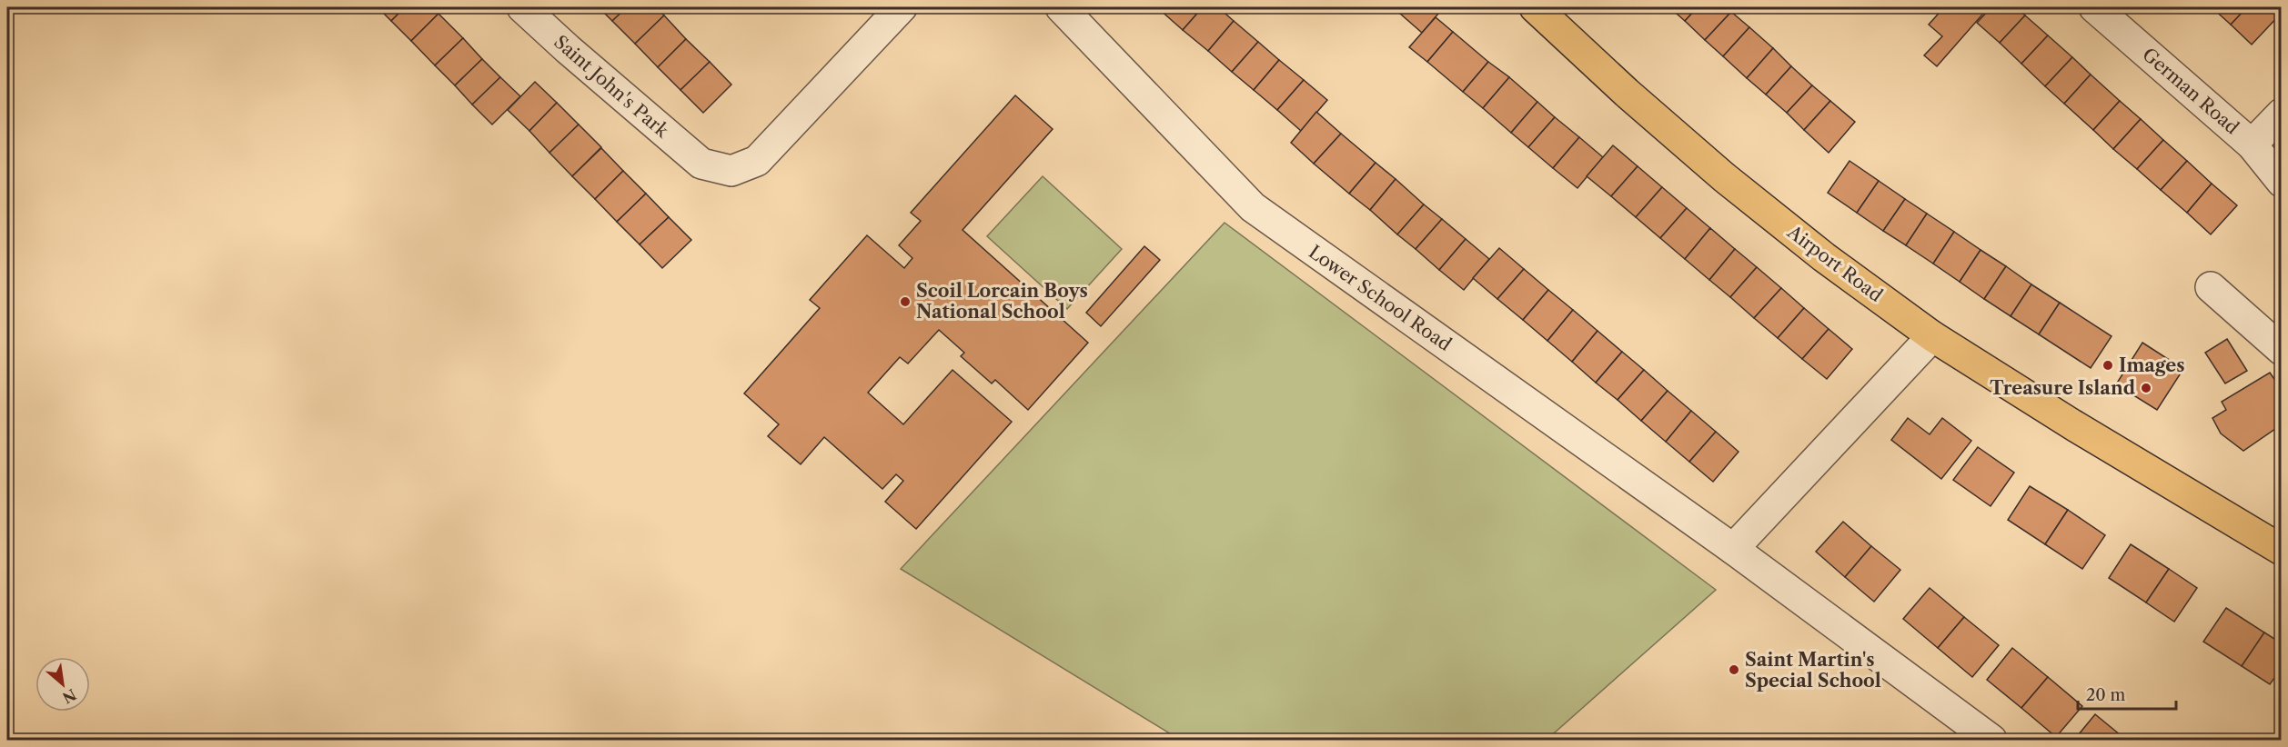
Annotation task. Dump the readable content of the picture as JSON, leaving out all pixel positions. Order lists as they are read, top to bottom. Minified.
{"streets":{"main road":["Airport Road"],"street":["Saint John's Park","German Road","Lower School Road"]},"places":["Scoil Lorcain Boys National School","Images","Treasure Island","Saint Martin's Special School"],"scale_bar":"20 m","north":"bottom right"}
